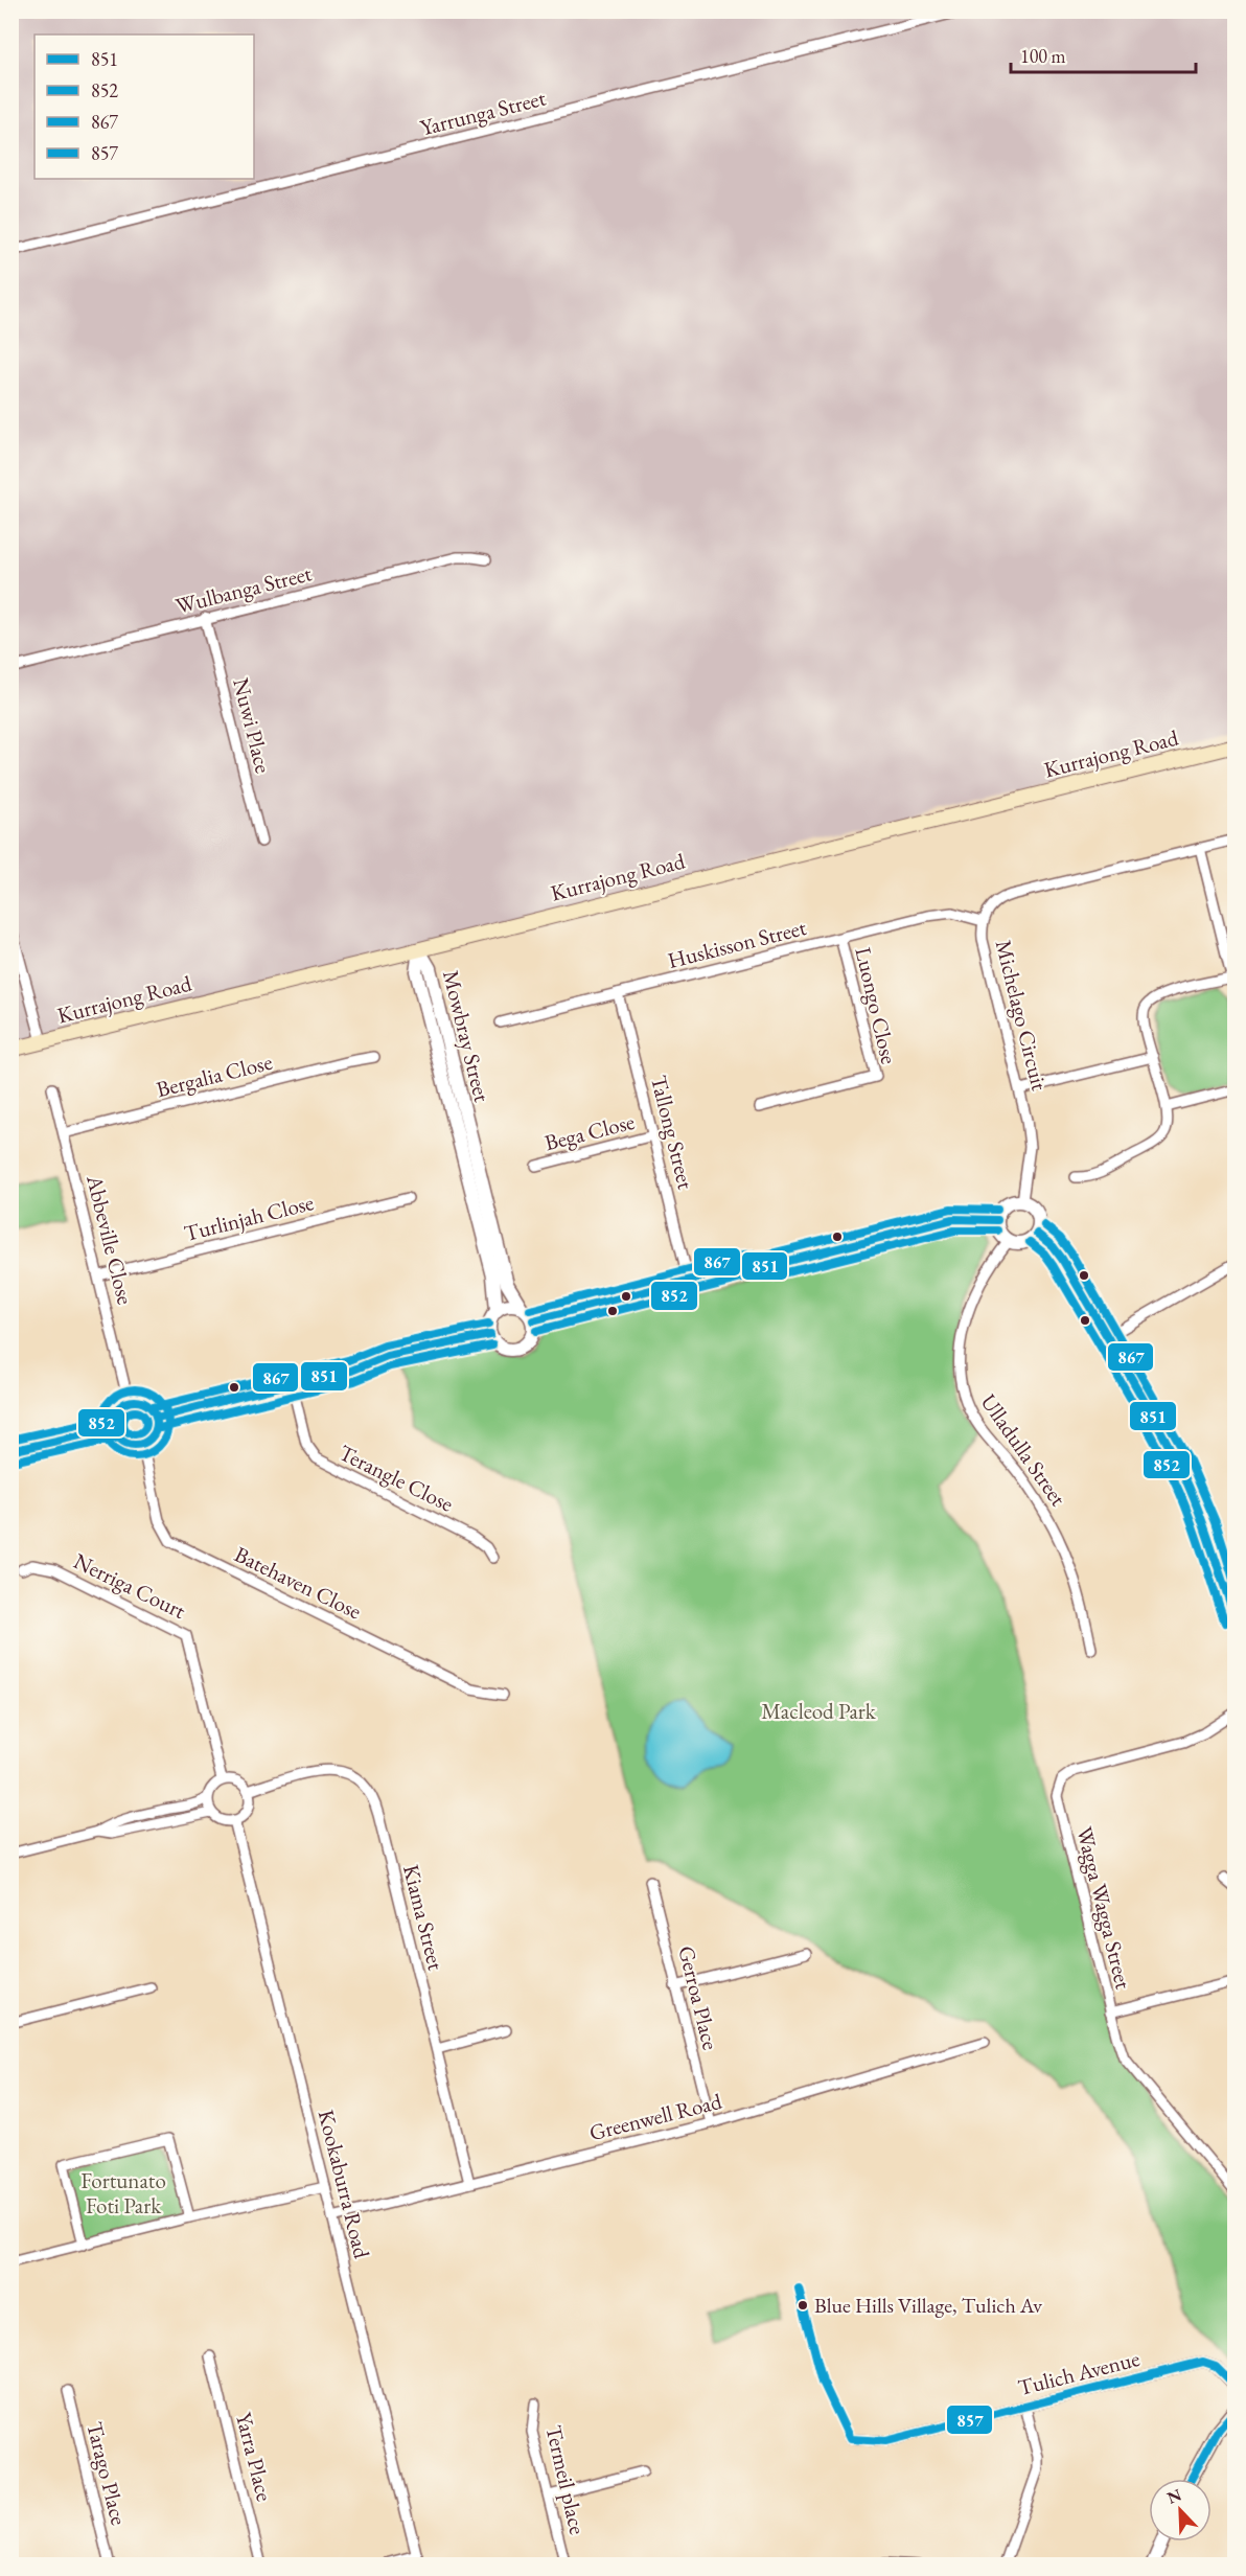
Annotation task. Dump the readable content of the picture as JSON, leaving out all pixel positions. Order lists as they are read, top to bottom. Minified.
{"streets":{"main road":["Kurrajong Road"],"street":["Yarrunga Street","Wulbanga Street","Nuwi Place","Huskisson Street","Luongo Close","Michelago Circuit","Mowbray Street","Bergalia Close","Bega Close","Tallong Street","Turlinjah Close","Abbeville Close","Ulladulla Street","Terangle Close","Batehaven Close","Nerriga Court","Wagga Wagga Street","Kiama Street","Gerroa Place","Greenwell Road","Kookaburra Road","Tulich Avenue","Yarra Place","Tarago Place","Termeil place"]},"crossings":[["Wulbanga Street","Nuwi Place"],["Kurrajong Road","Mowbray Street"],["Huskisson Street","Luongo Close"],["Huskisson Street","Michelago Circuit"],["Huskisson Street","Tallong Street"],["Michelago Circuit","Ulladulla Street"],["Bergalia Close","Abbeville Close"],["Bega Close","Tallong Street"],["Turlinjah Close","Abbeville Close"],["Abbeville Close","Batehaven Close"],["Nerriga Court","Kiama Street"],["Nerriga Court","Kookaburra Road"],["Kiama Street","Greenwell Road"],["Kiama Street","Kookaburra Road"],["Gerroa Place","Greenwell Road"],["Greenwell Road","Kookaburra Road"]],"parks":["Macleod Park","Fortunato Foti Park"],"places":["Blue Hills Village, Tulich Av"],"lines":["transit line 867","transit line 851","transit line 852","transit line 857"],"legend":["851","852","867","857"],"scale_bar":"100 m","north":"top left"}
